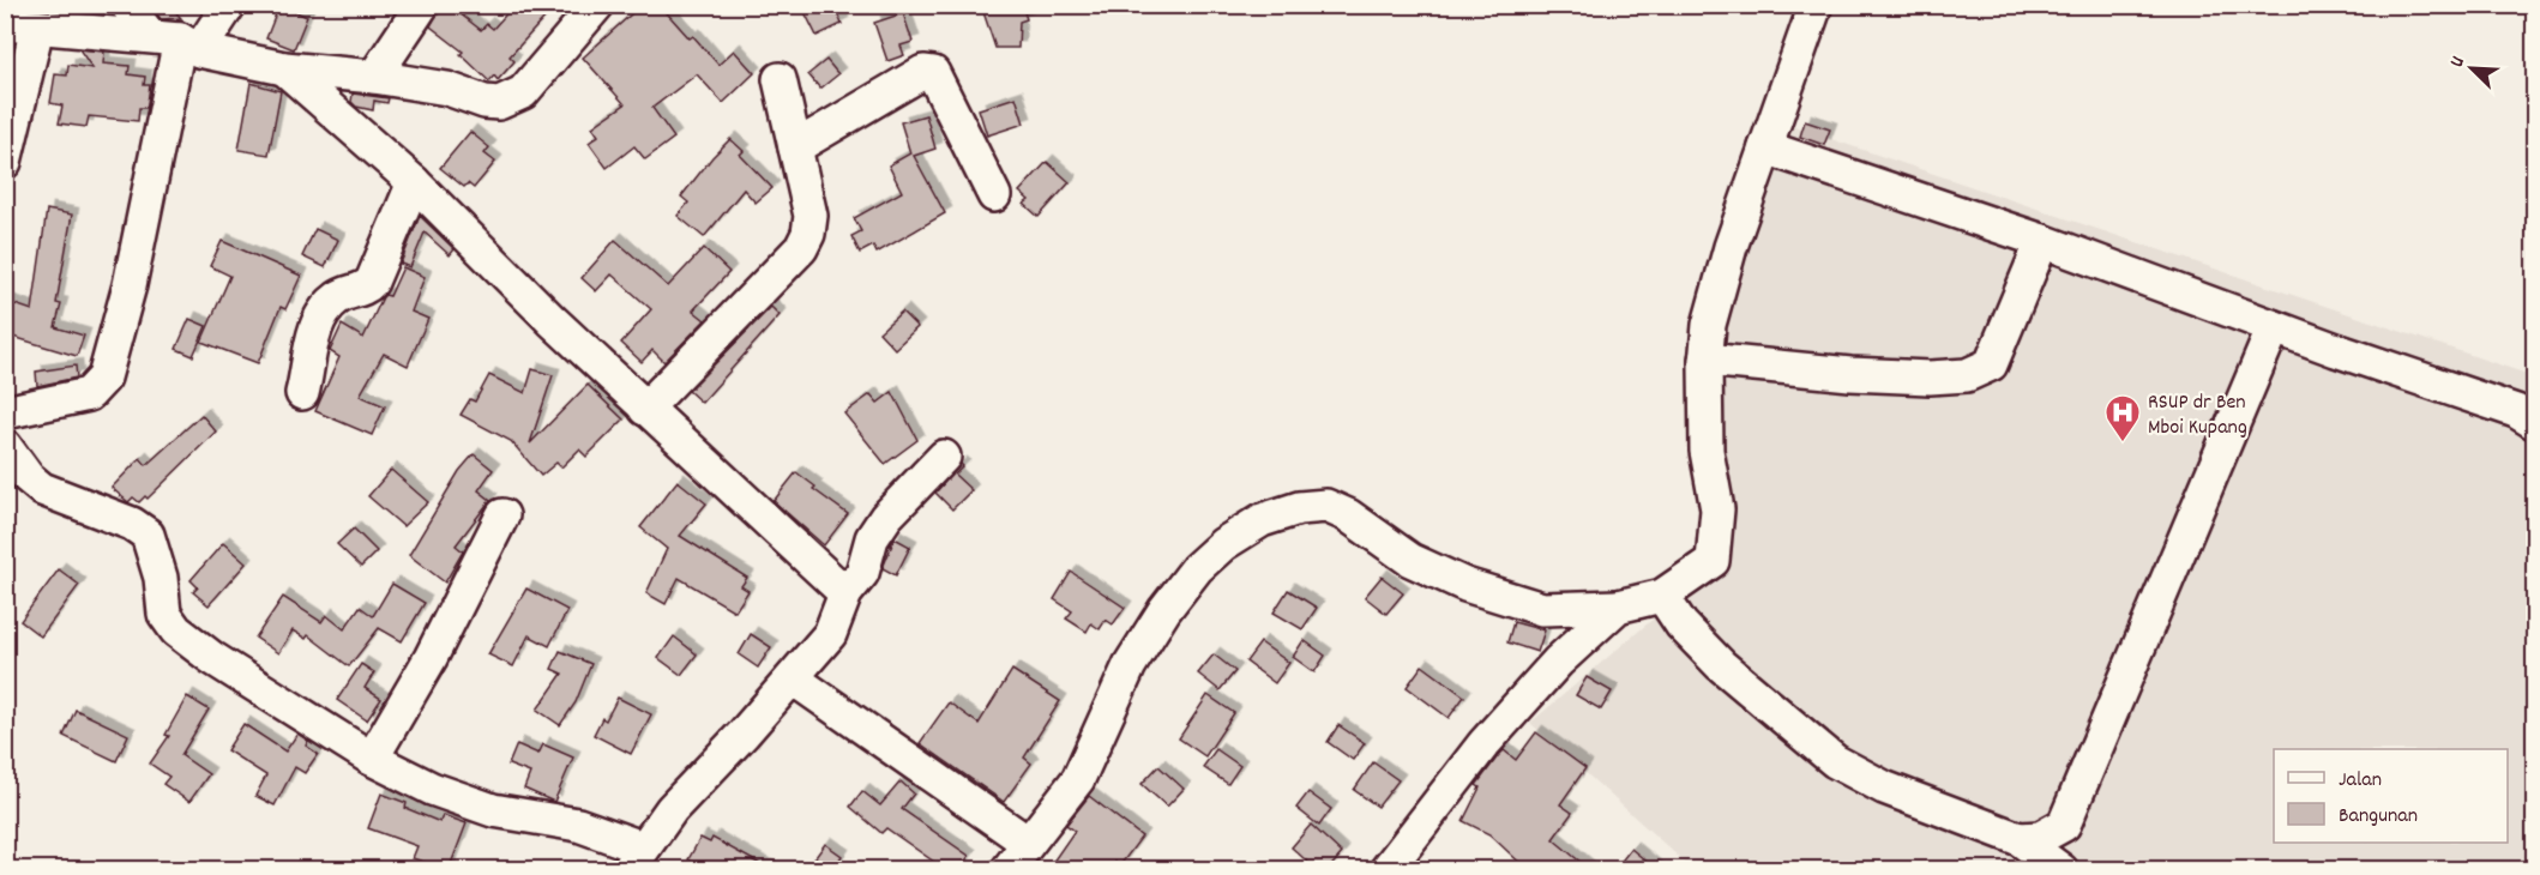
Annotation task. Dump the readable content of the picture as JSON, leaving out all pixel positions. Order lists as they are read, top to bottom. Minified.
{"places":{"hospital":["RSUP dr Ben Mboi Kupang"]},"legend":["Jalan","Bangunan"],"north":"top left"}
